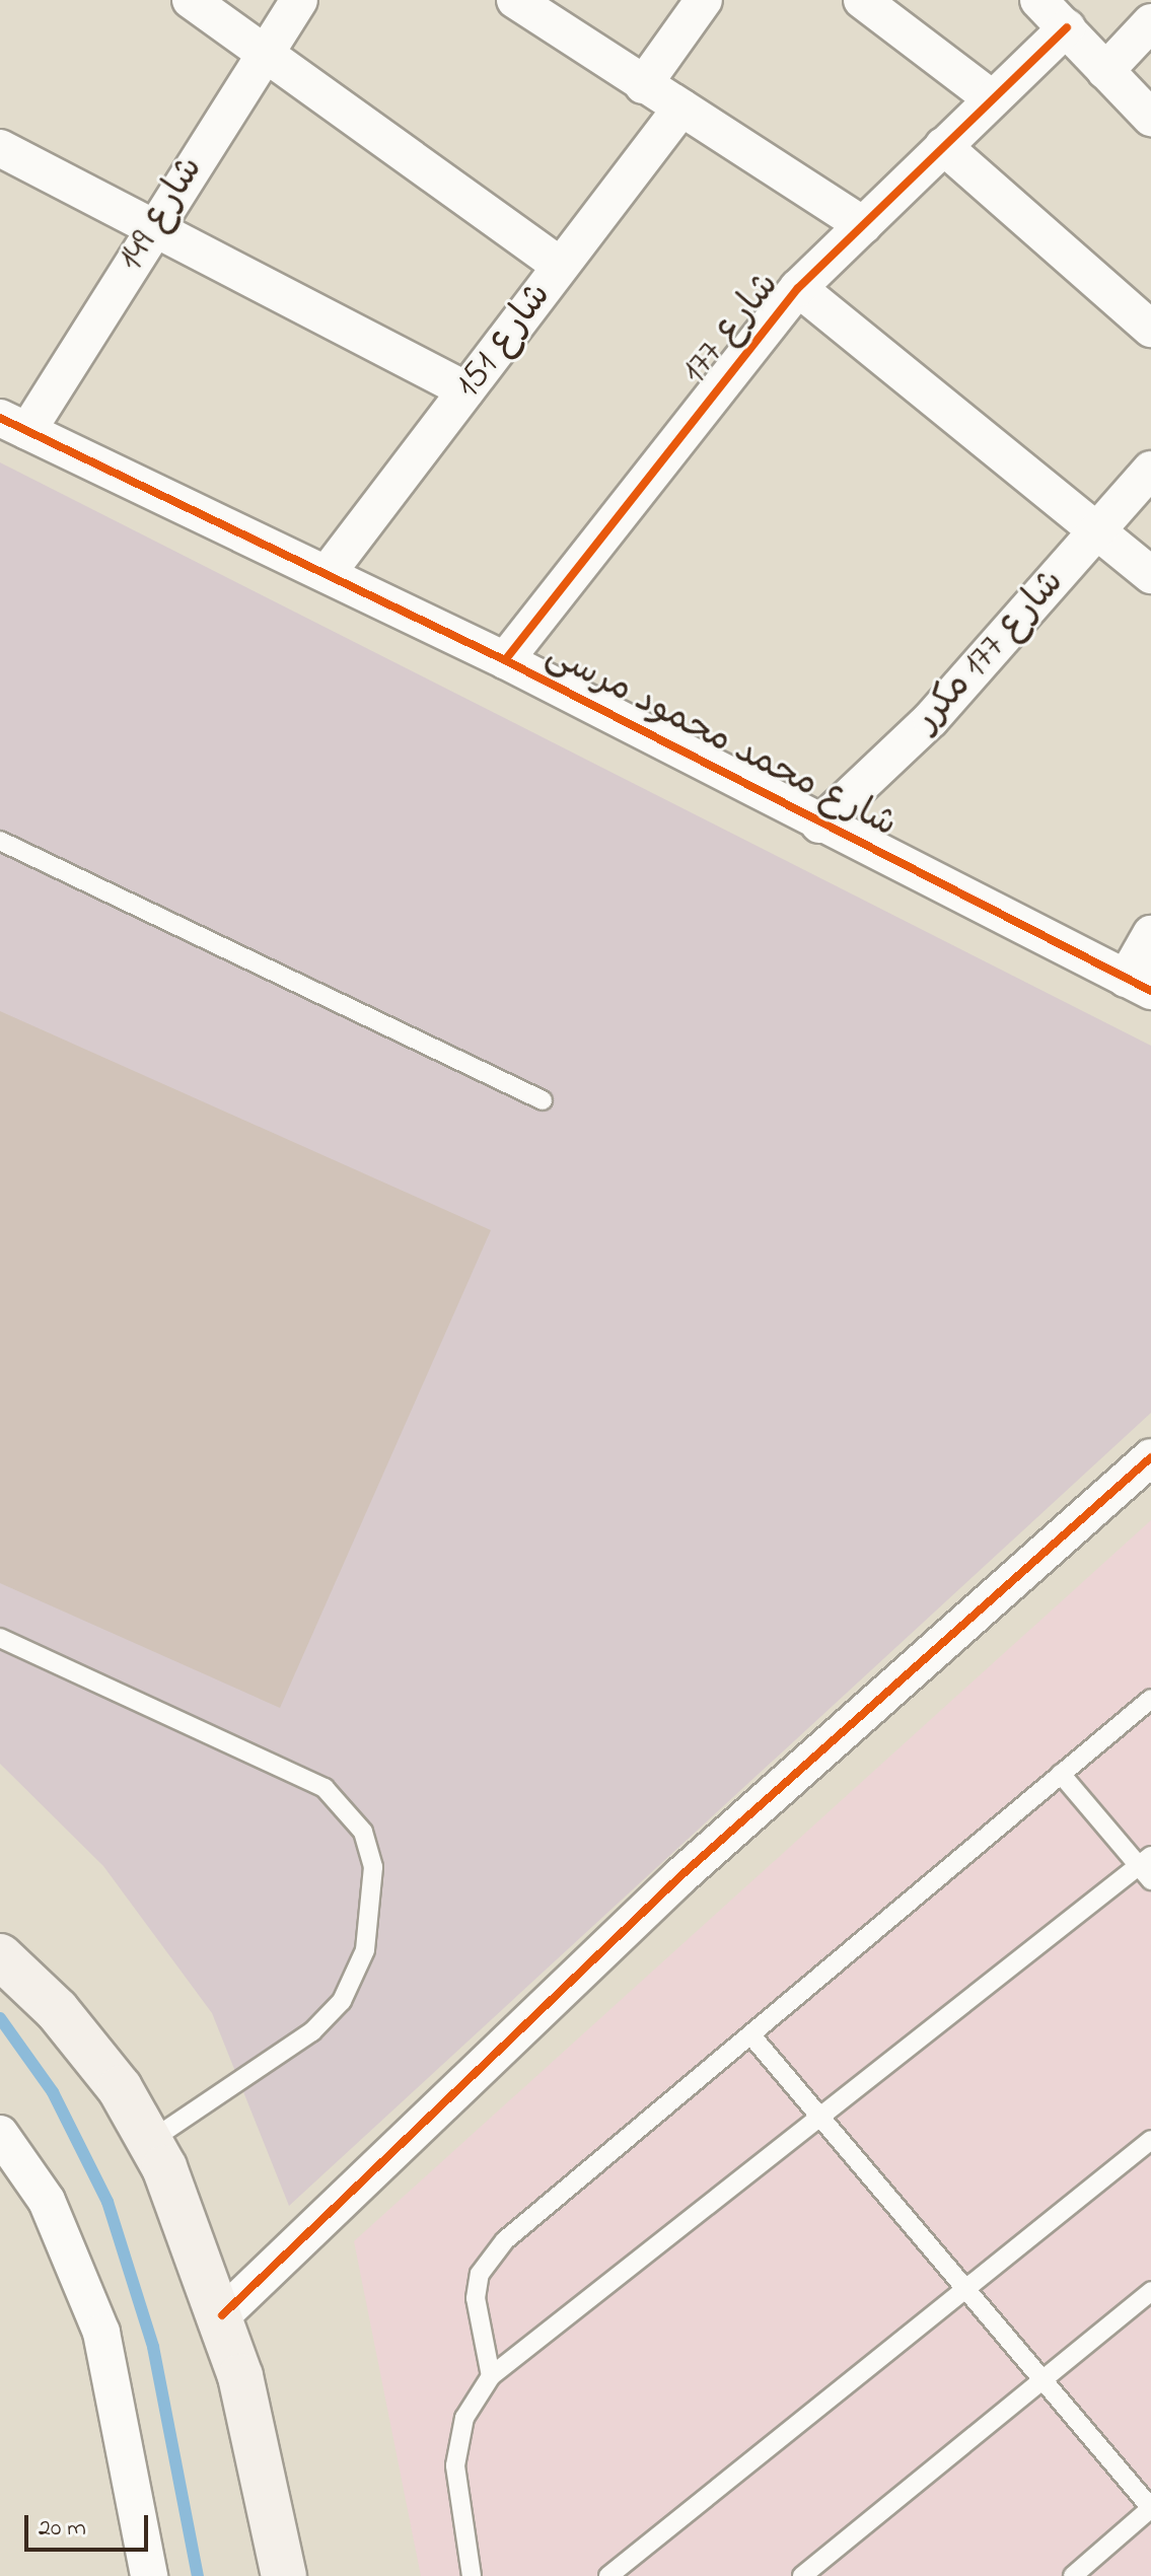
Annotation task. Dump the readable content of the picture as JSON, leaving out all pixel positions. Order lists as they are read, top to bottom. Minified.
{"streets":{"street":["شارع 149","شارع 177","شارع 151","شارع 177 مكرر","شارع محمد محمود مرسى"]},"crossings":[["شارع 149","شارع محمد محمود مرسى"],["شارع 177","شارع محمد محمود مرسى"],["شارع 151","شارع محمد محمود مرسى"],["شارع 177 مكرر","شارع محمد محمود مرسى"]],"scale_bar":"20 m"}
